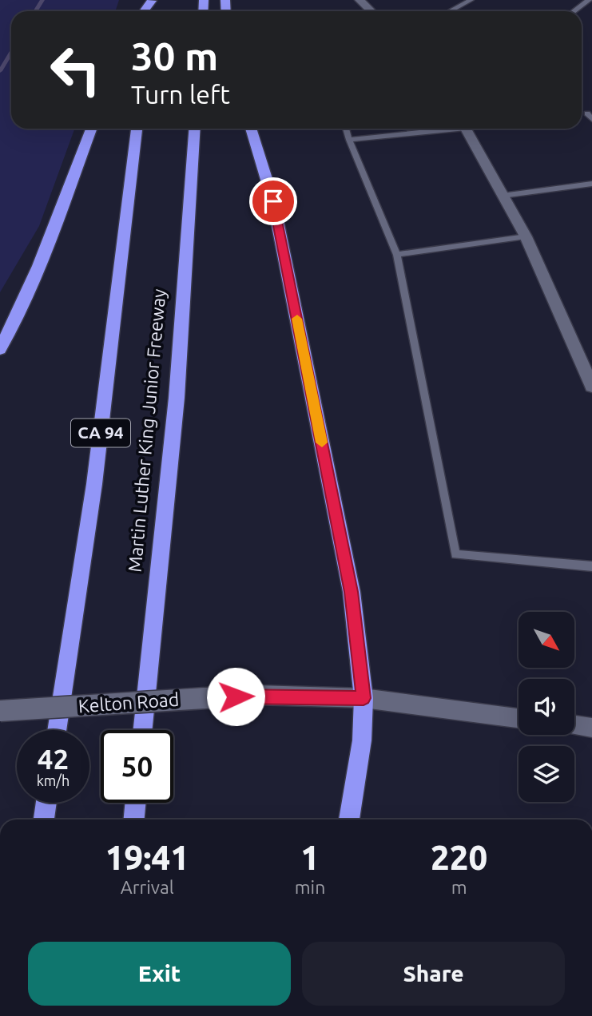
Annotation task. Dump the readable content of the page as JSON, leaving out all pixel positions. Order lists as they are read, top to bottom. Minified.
{"streets":{"highway":["Martin Luther King Junior Freeway","CA 94"],"main road":["Kelton Road"]},"north":"bottom right","page":{"turn":["30 m","Turn left"],"speed":"42 km/h","limit":"50","eta":["19:41","Arrival","1","min","220","m"],"buttons":["Exit","Share"]}}
